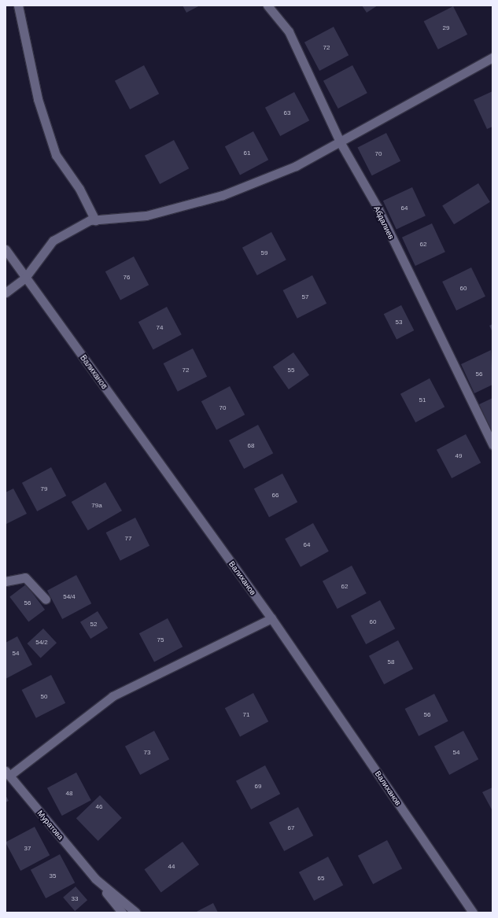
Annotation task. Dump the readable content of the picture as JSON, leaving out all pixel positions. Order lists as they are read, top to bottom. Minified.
{"streets":{"street":["Абдалиев","Валиханов","Муратова"]},"house_numbers":["29","72","63","61","70","64","62","59","76","60","57","53","74","72","55","56","51","70","68","49","79","66","79а","77","64","62","54/4","56","60","52","75","54/2","54","58","50","71","56","73","54","69","48","46","67","37","44","35","65","33"]}
